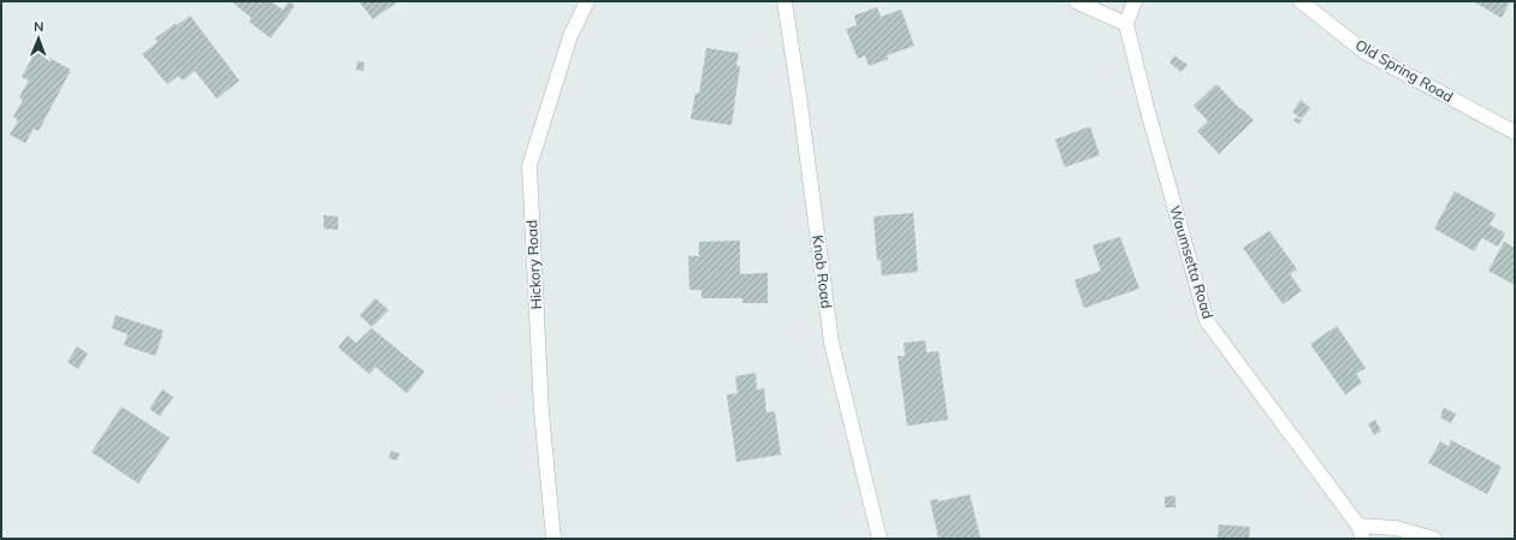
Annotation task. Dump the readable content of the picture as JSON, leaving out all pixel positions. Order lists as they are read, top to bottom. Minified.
{"streets":{"street":["Old Spring Road","Waumsetta Road","Hickory Road","Knob Road"]},"north":"top"}
